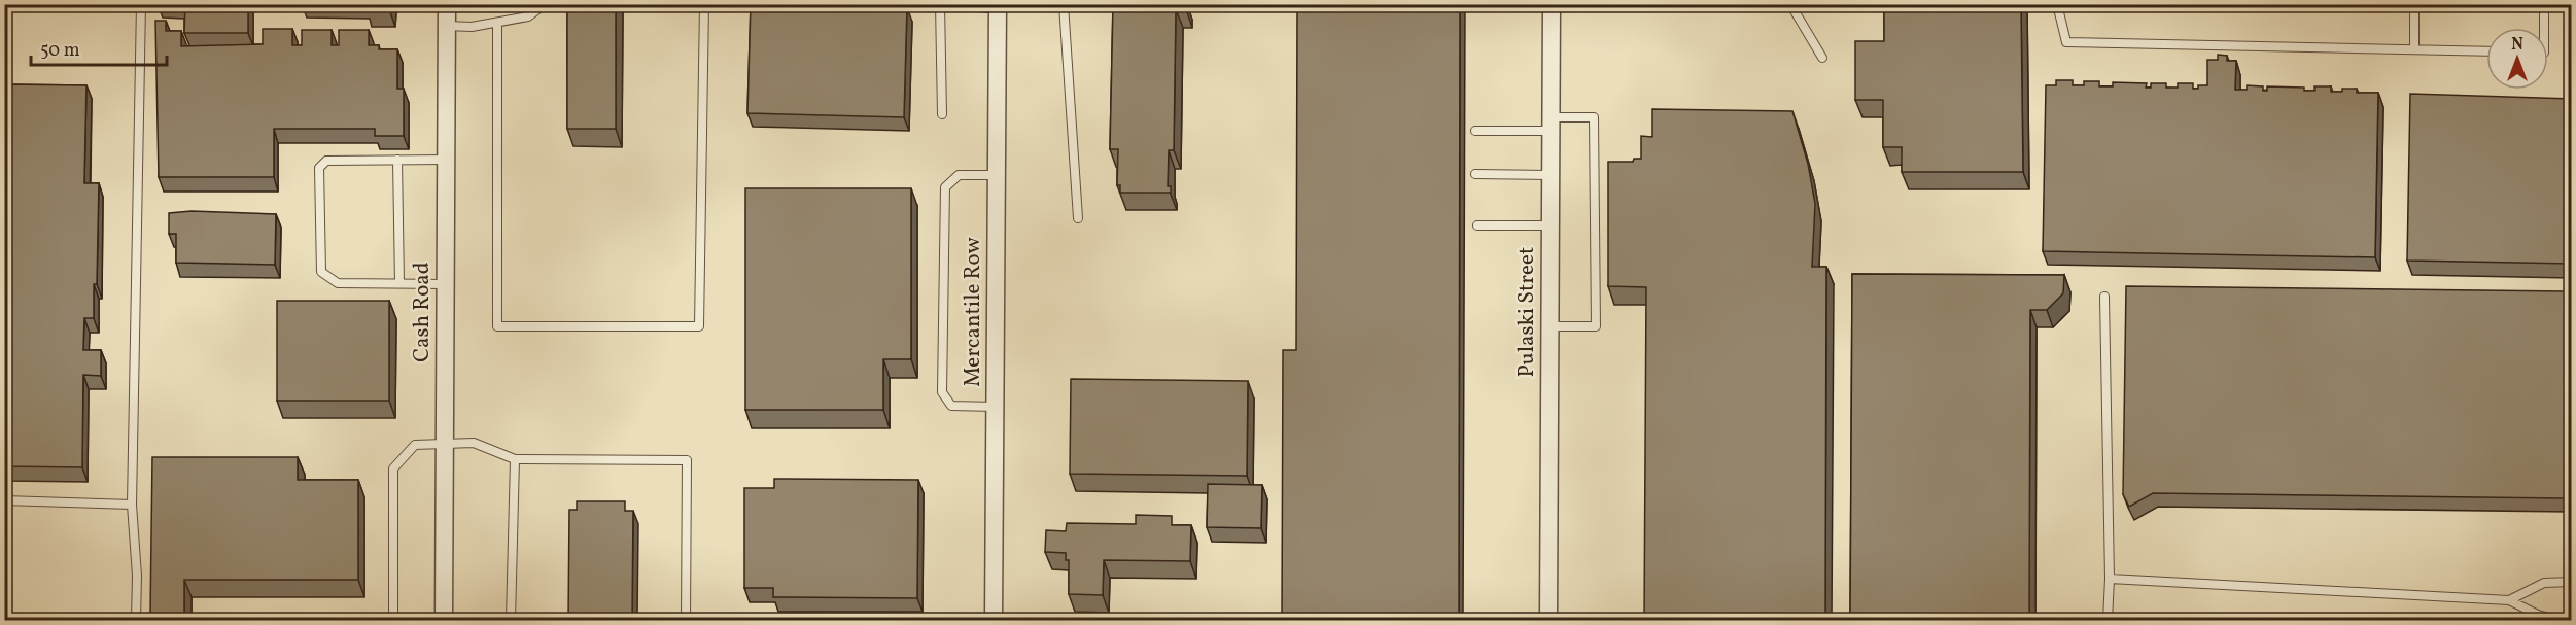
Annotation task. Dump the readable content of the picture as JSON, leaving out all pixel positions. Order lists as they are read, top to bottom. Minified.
{"streets":{"street":["Cash Road","Mercantile Row","Pulaski Street"]},"scale_bar":"50 m","north":"top"}
